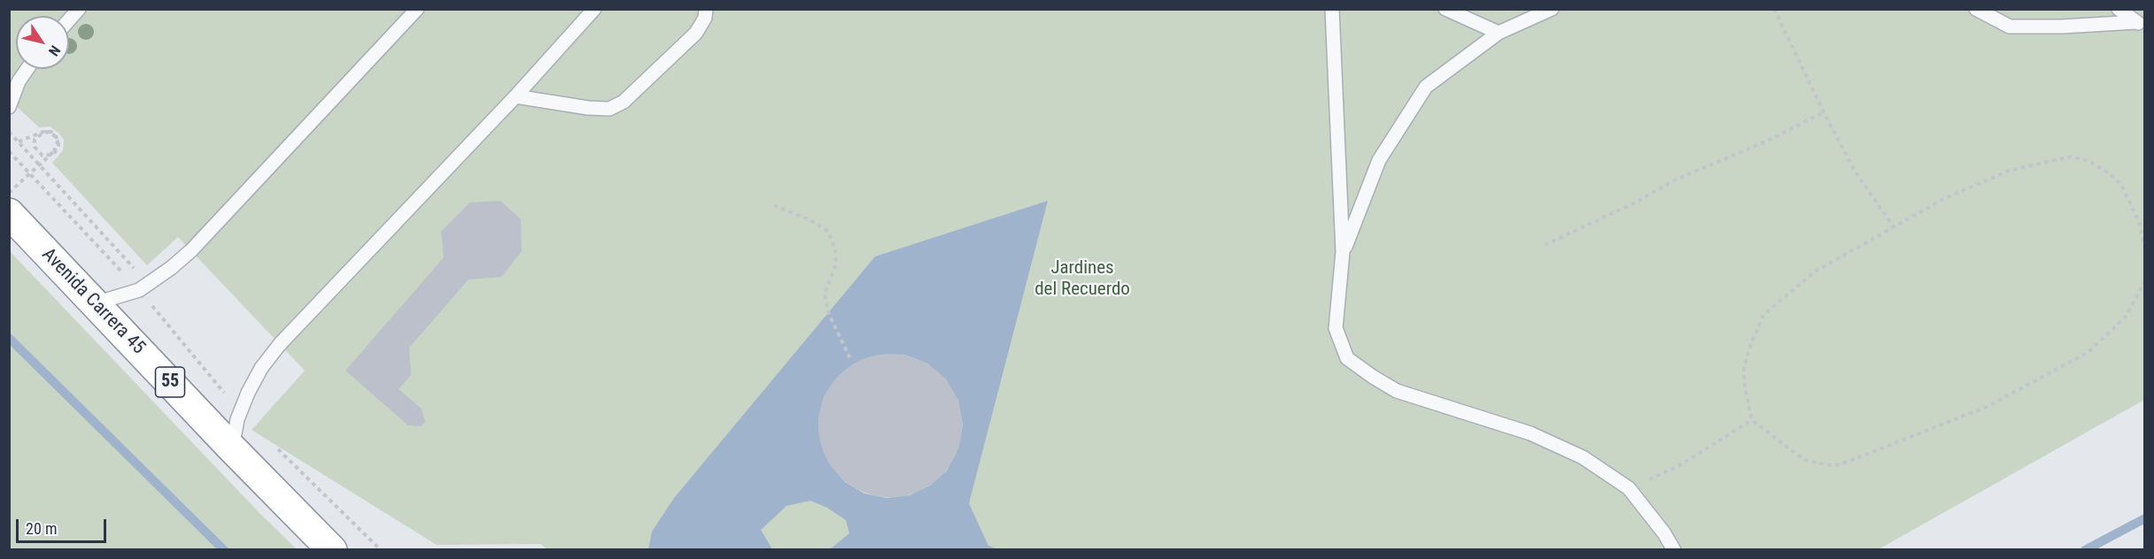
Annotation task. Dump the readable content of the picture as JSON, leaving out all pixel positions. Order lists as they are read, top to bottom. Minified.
{"streets":{"highway":["Avenida Carrera 45","55"]},"parks":["Jardines del Recuerdo"],"scale_bar":"20 m","north":"bottom right"}
